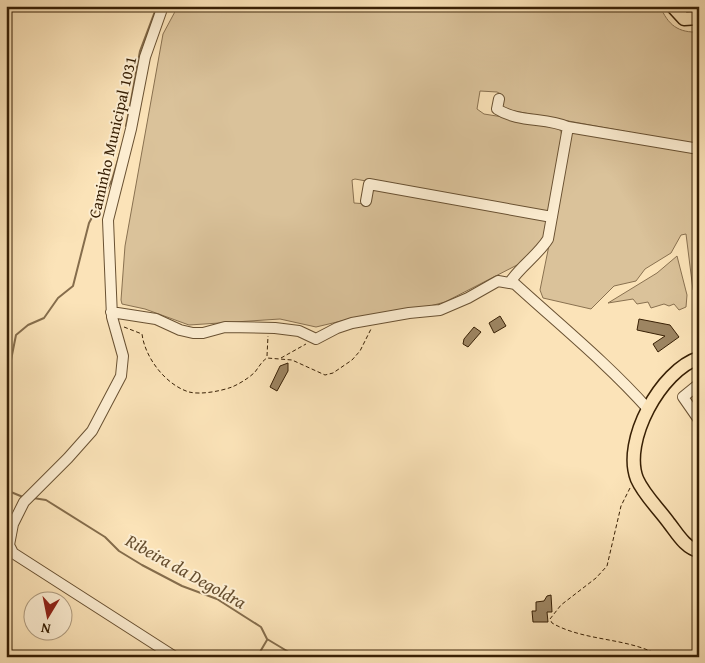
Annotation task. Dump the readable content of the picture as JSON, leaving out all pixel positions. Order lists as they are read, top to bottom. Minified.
{"streets":{"street":["Caminho Municipal 1031"]},"water":["Ribeira da Degoldra"],"north":"bottom"}
